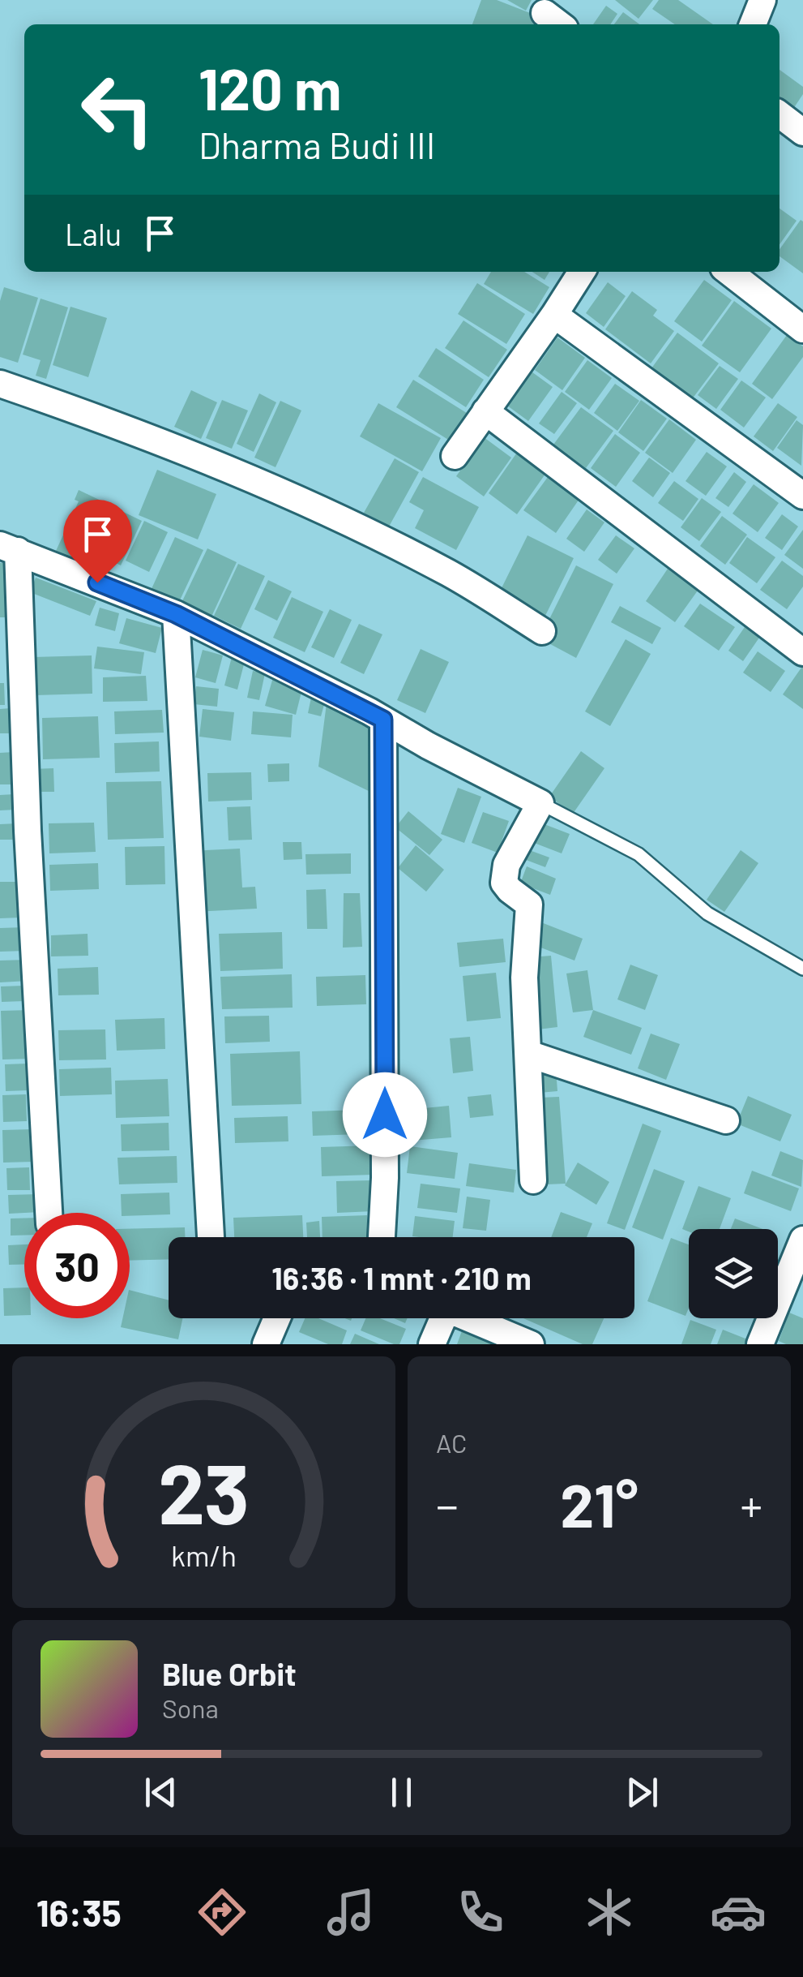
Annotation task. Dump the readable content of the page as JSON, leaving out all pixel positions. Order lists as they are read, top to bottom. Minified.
{"page":{"turn":["120 m","Dharma Budi III"],"then":"Lalu","limit":"30","trip":"16:36 · 1 mnt · 210 m","tile":"AC","heat":["−","21°","+"],"song":["Blue Orbit","Sona"],"tabs":"16:35","gauge":["23","km/h"]}}
